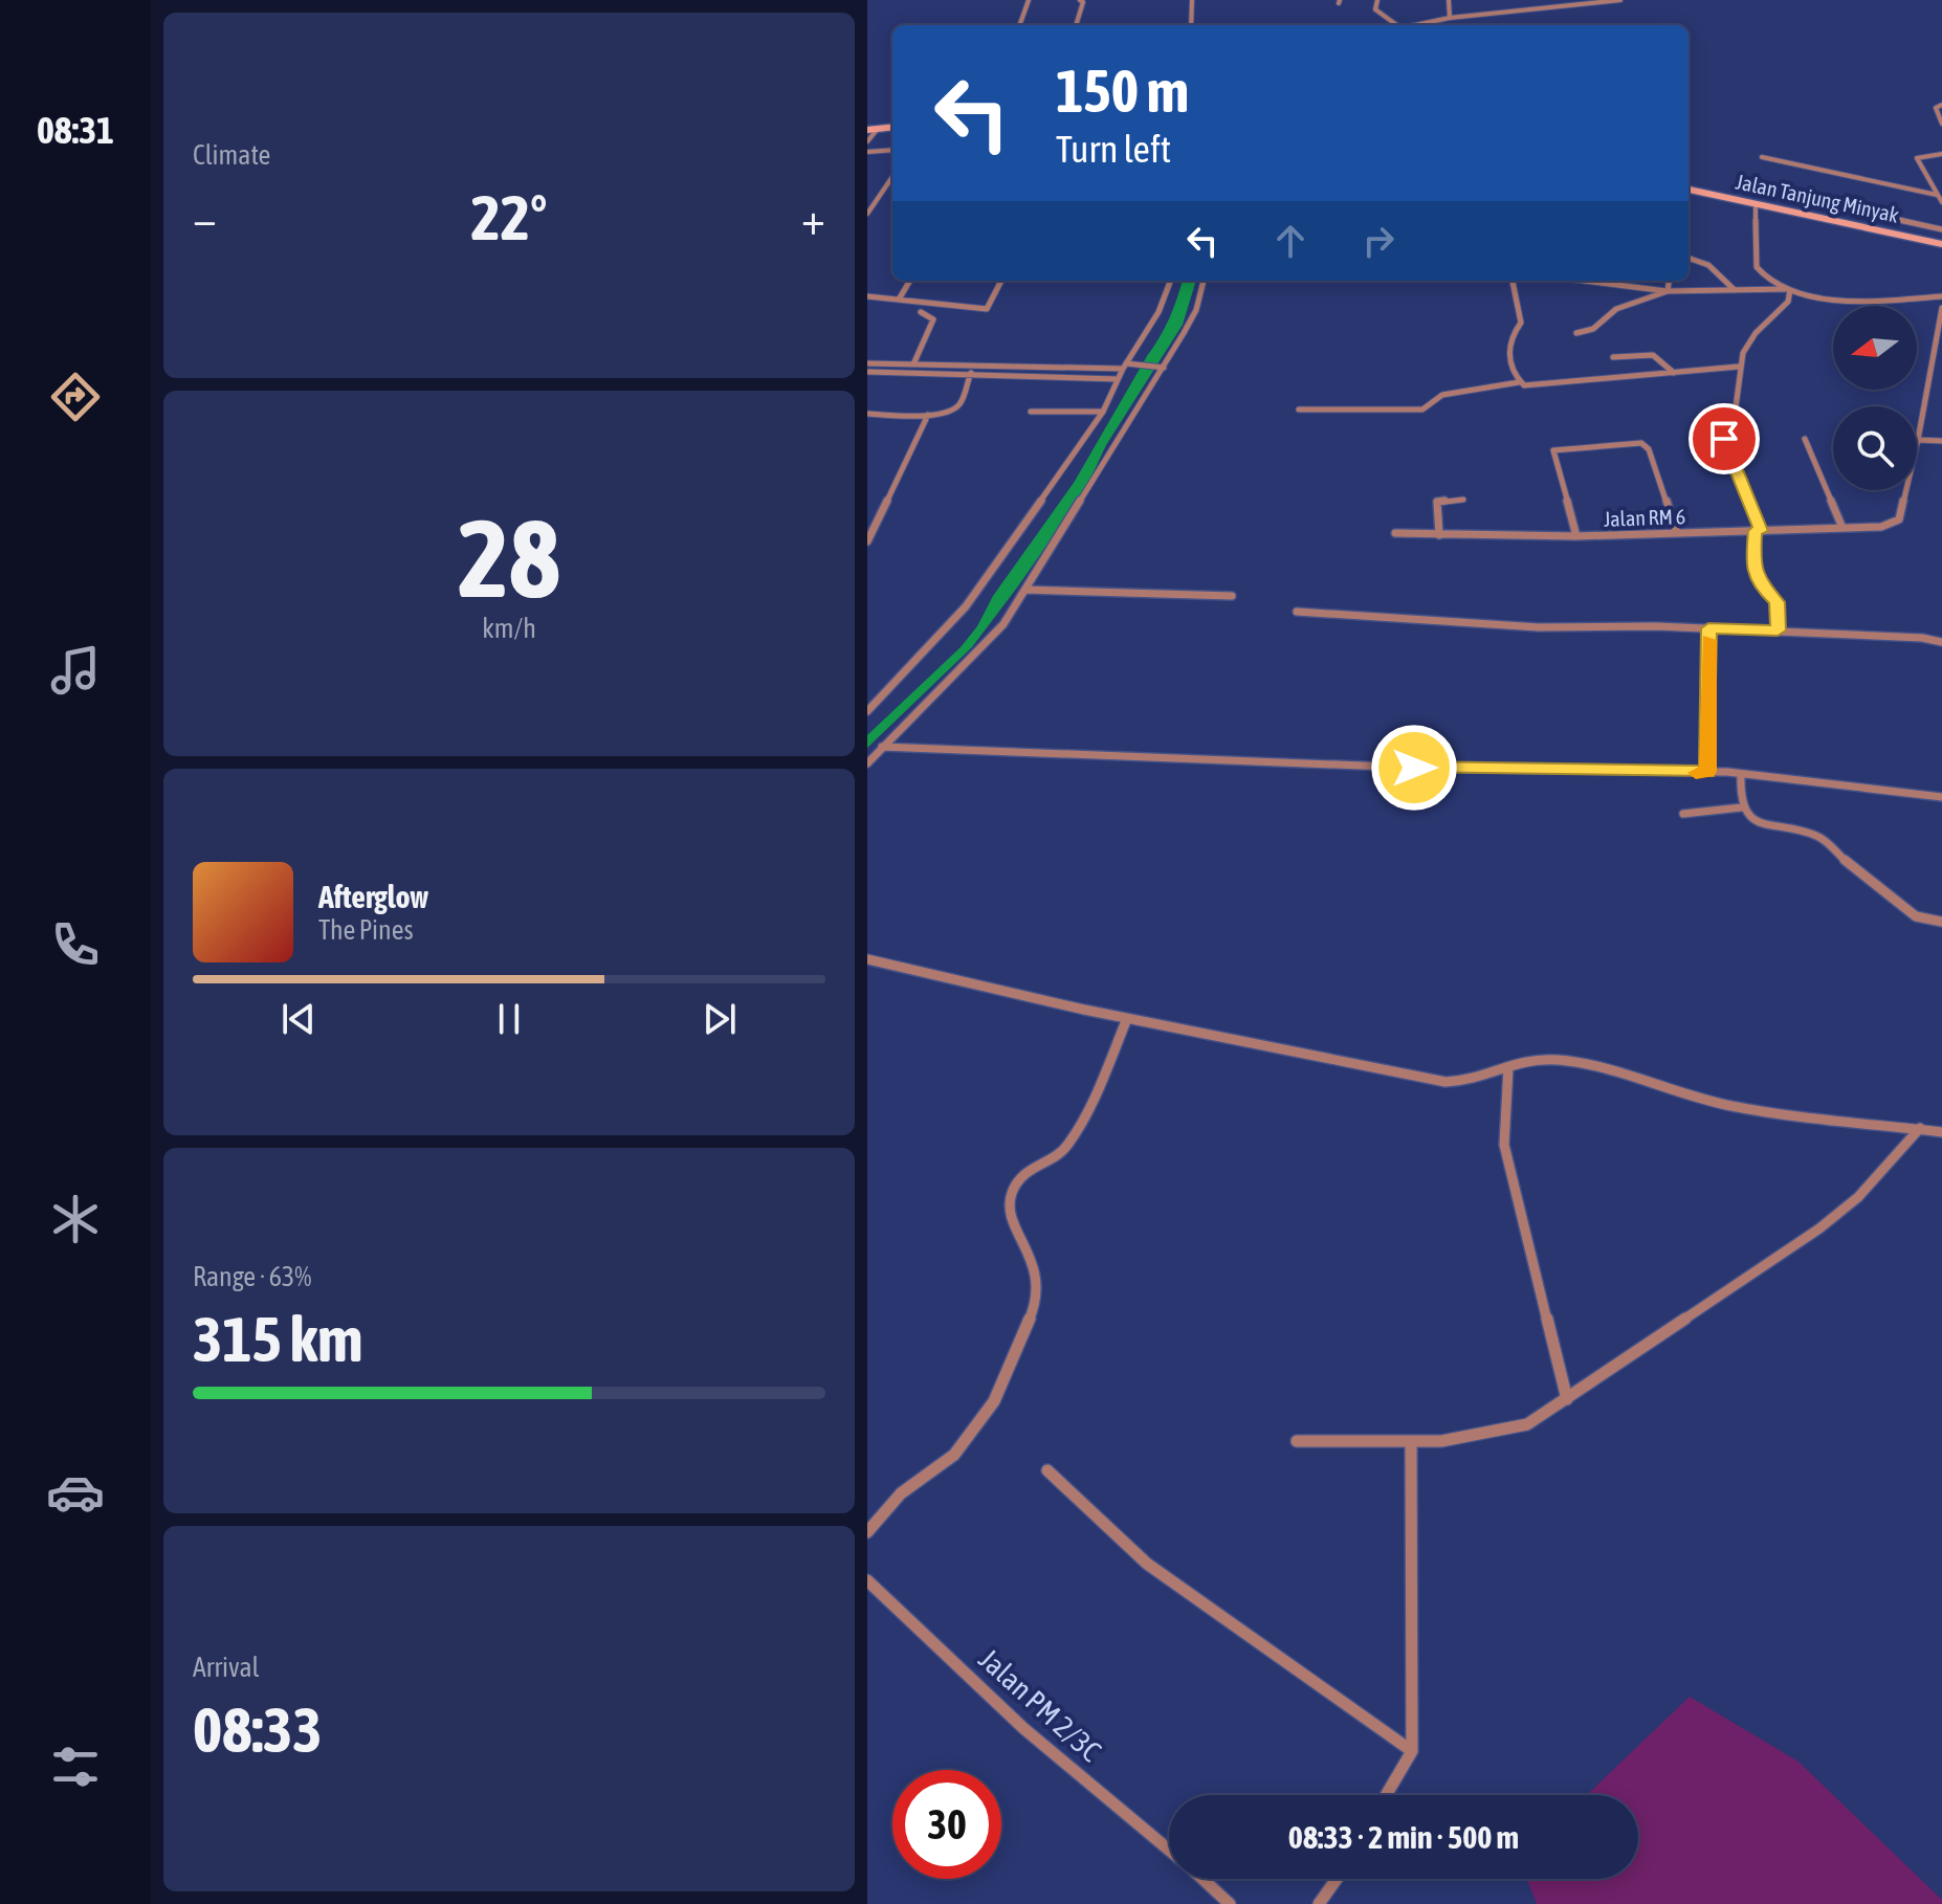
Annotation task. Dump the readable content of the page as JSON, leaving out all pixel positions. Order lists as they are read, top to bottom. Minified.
{"streets":{"main road":["Jalan Tanjung Minyak"],"street":["Jalan RM 6","Jalan PM 2/3C"]},"north":"left","page":{"tabs":"08:31","tile":["Climate",["28","km/h"],["Range · 63%","315 km"],["Arrival","08:33"]],"turn":["150 m","Turn left"],"heat":["−","22°","+"],"song":["Afterglow","The Pines"],"limit":"30","trip":"08:33 · 2 min · 500 m"}}
